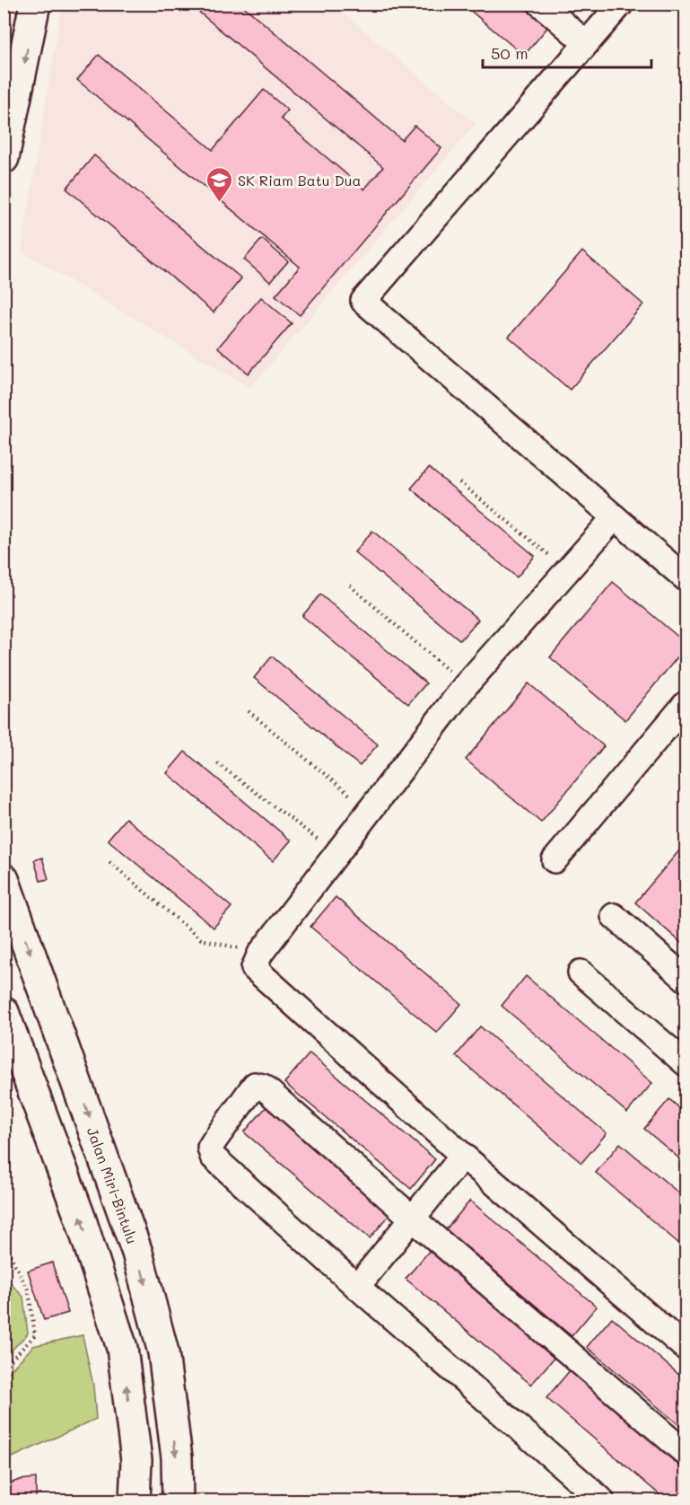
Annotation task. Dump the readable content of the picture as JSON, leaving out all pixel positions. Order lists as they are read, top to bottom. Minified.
{"streets":{"highway":["Jalan Miri-Bintulu"]},"places":{"school or university":["SK Riam Batu Dua"]},"scale_bar":"50 m"}
